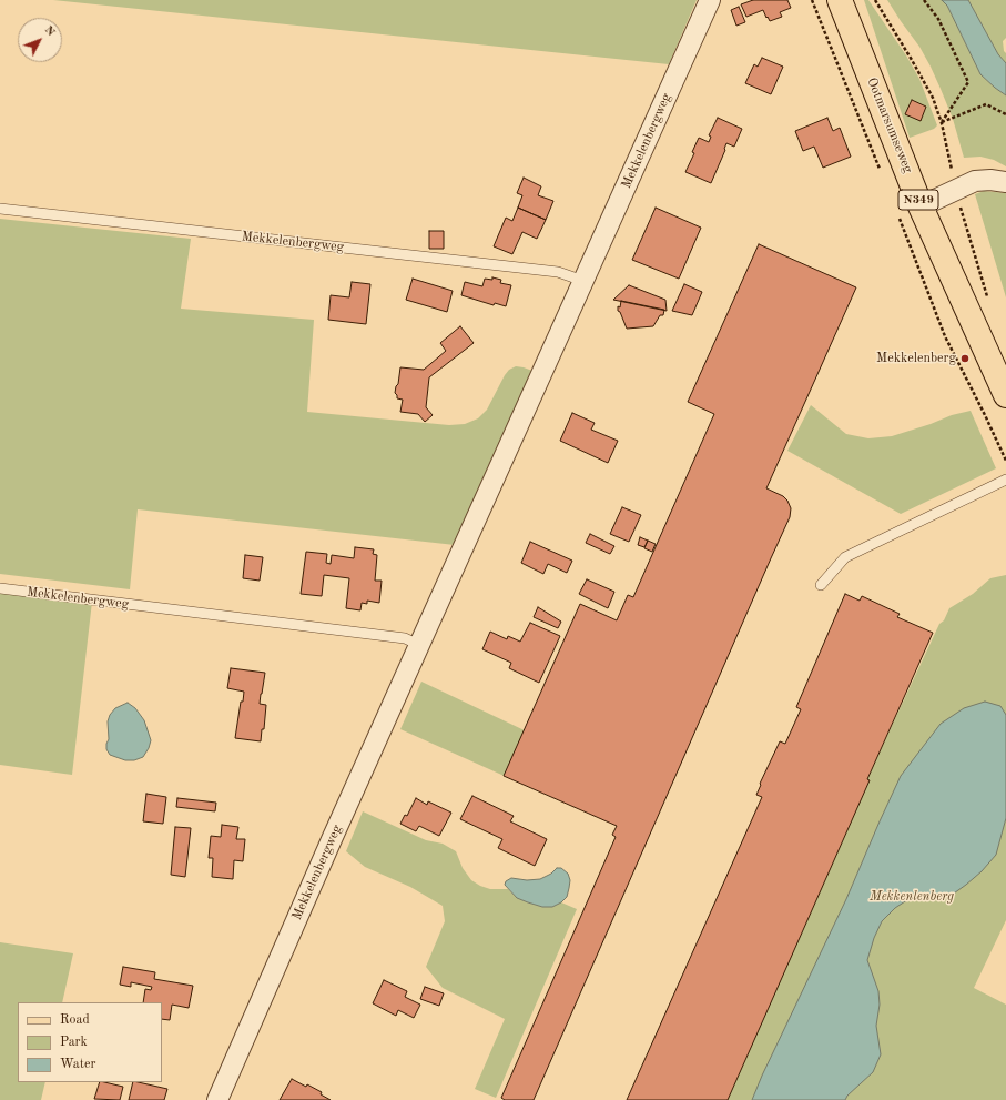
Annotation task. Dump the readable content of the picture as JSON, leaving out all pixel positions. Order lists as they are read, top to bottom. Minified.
{"streets":{"main road":["Ootmarsumseweg","N349"],"street":["Mekkelenbergweg"]},"parks":["Mekkenlenberg"],"places":["Mekkelenberg"],"legend":["Road","Park","Water"],"north":"top right"}
